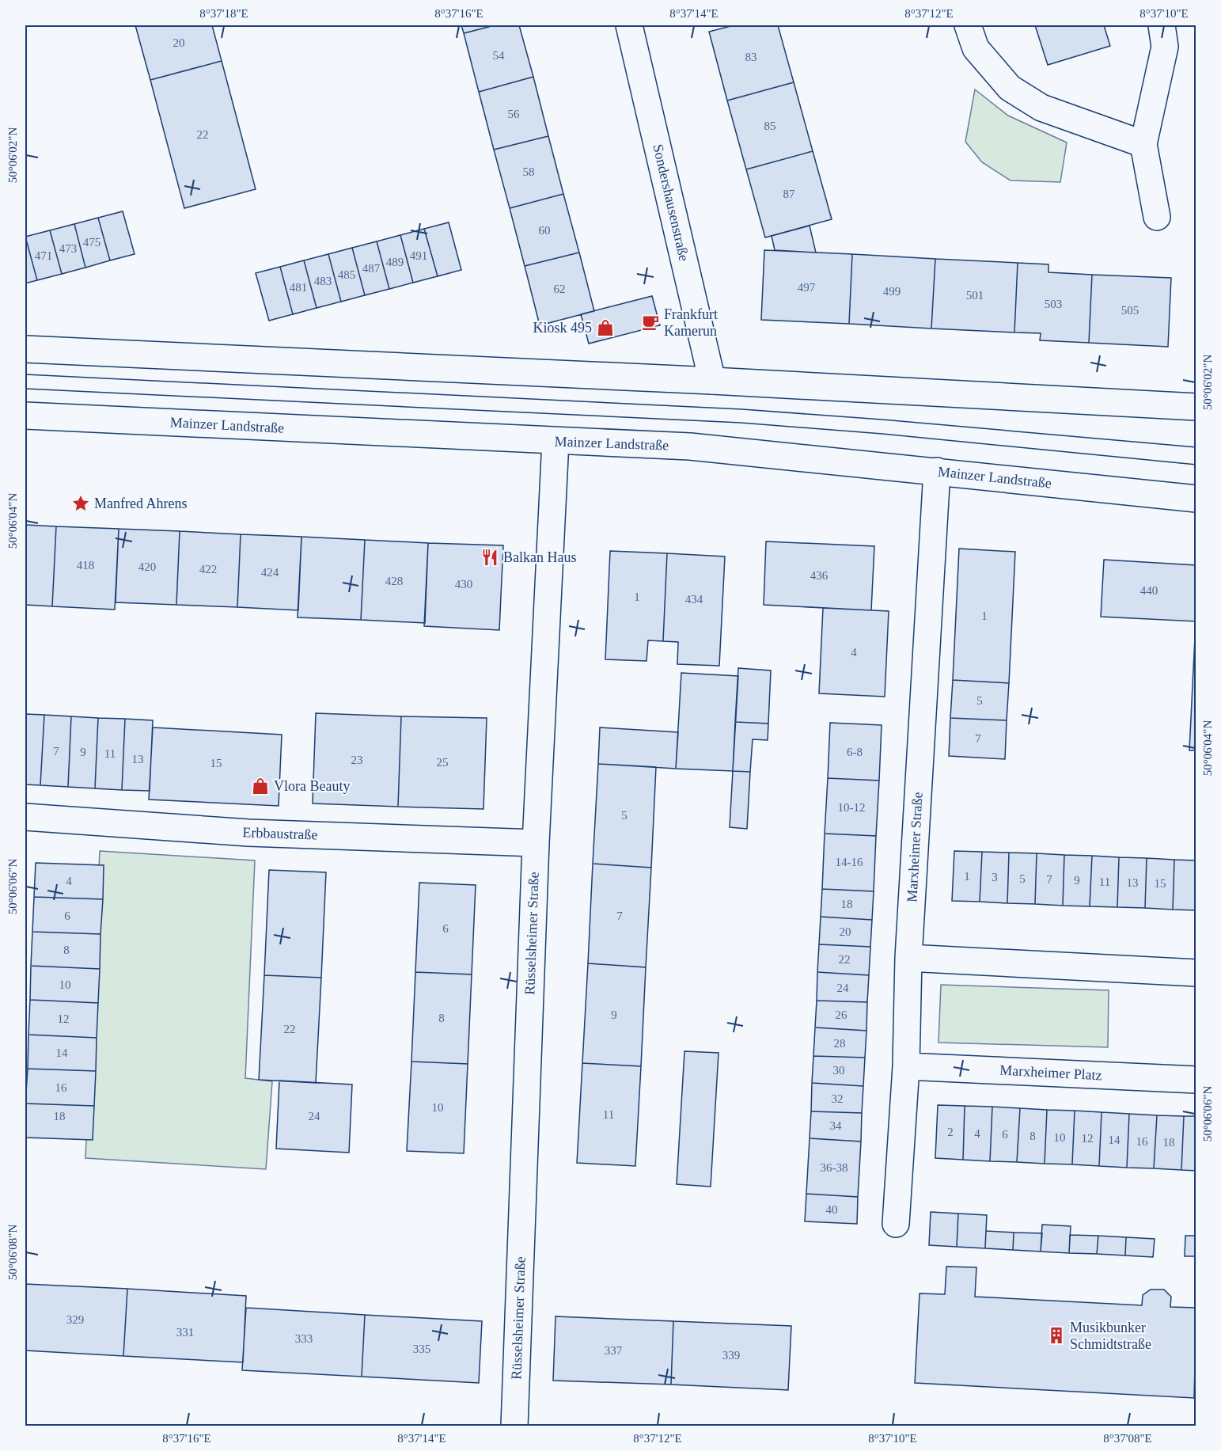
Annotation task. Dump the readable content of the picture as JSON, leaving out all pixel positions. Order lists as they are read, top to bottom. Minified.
{"streets":{"street":["Sondershausenstraße","Mainzer Landstraße","Erbbaustraße","Marxheimer Straße","Rüsselsheimer Straße","Marxheimer Platz"]},"crossings":[["Mainzer Landstraße","Marxheimer Straße"],["Mainzer Landstraße","Rüsselsheimer Straße"],["Erbbaustraße","Rüsselsheimer Straße"],["Marxheimer Straße","Marxheimer Platz"]],"places":{"cafe":["Frankfurt Kamerun"],"shop":["Kiosk 495","Vlora Beauty"],"place":["Manfred Ahrens"],"restaurant":["Balkan Haus"],"building":["Musikbunker Schmidtstraße"]},"house_numbers":["20","54","83","56","85","22","58","87","60","475","473","471","491","489","487","485","483","481","497","62","499","501","503","505","418","420","422","424","436","428","430","440","1","434","1","4","5","7","7","9","6-8","11","13","23","25","15","10-12","5","14-16","1","3","5","7","9","4","11","13","15","18","6","7","6","20","8","22","10","24","9","26","8","12","22","28","14","30","16","32","10","11","18","24","34","2","4","6","8","10","12","14","16","18","36-38","40","329","331","333","335","337","339"],"coordinates":["8°37'18\"E","8°37'16\"E","8°37'14\"E","8°37'12\"E","8°37'10\"E","50°06'02\"N","50°06'04\"N","50°06'06\"N","50°06'08\"N","8°37'08\"E"]}
